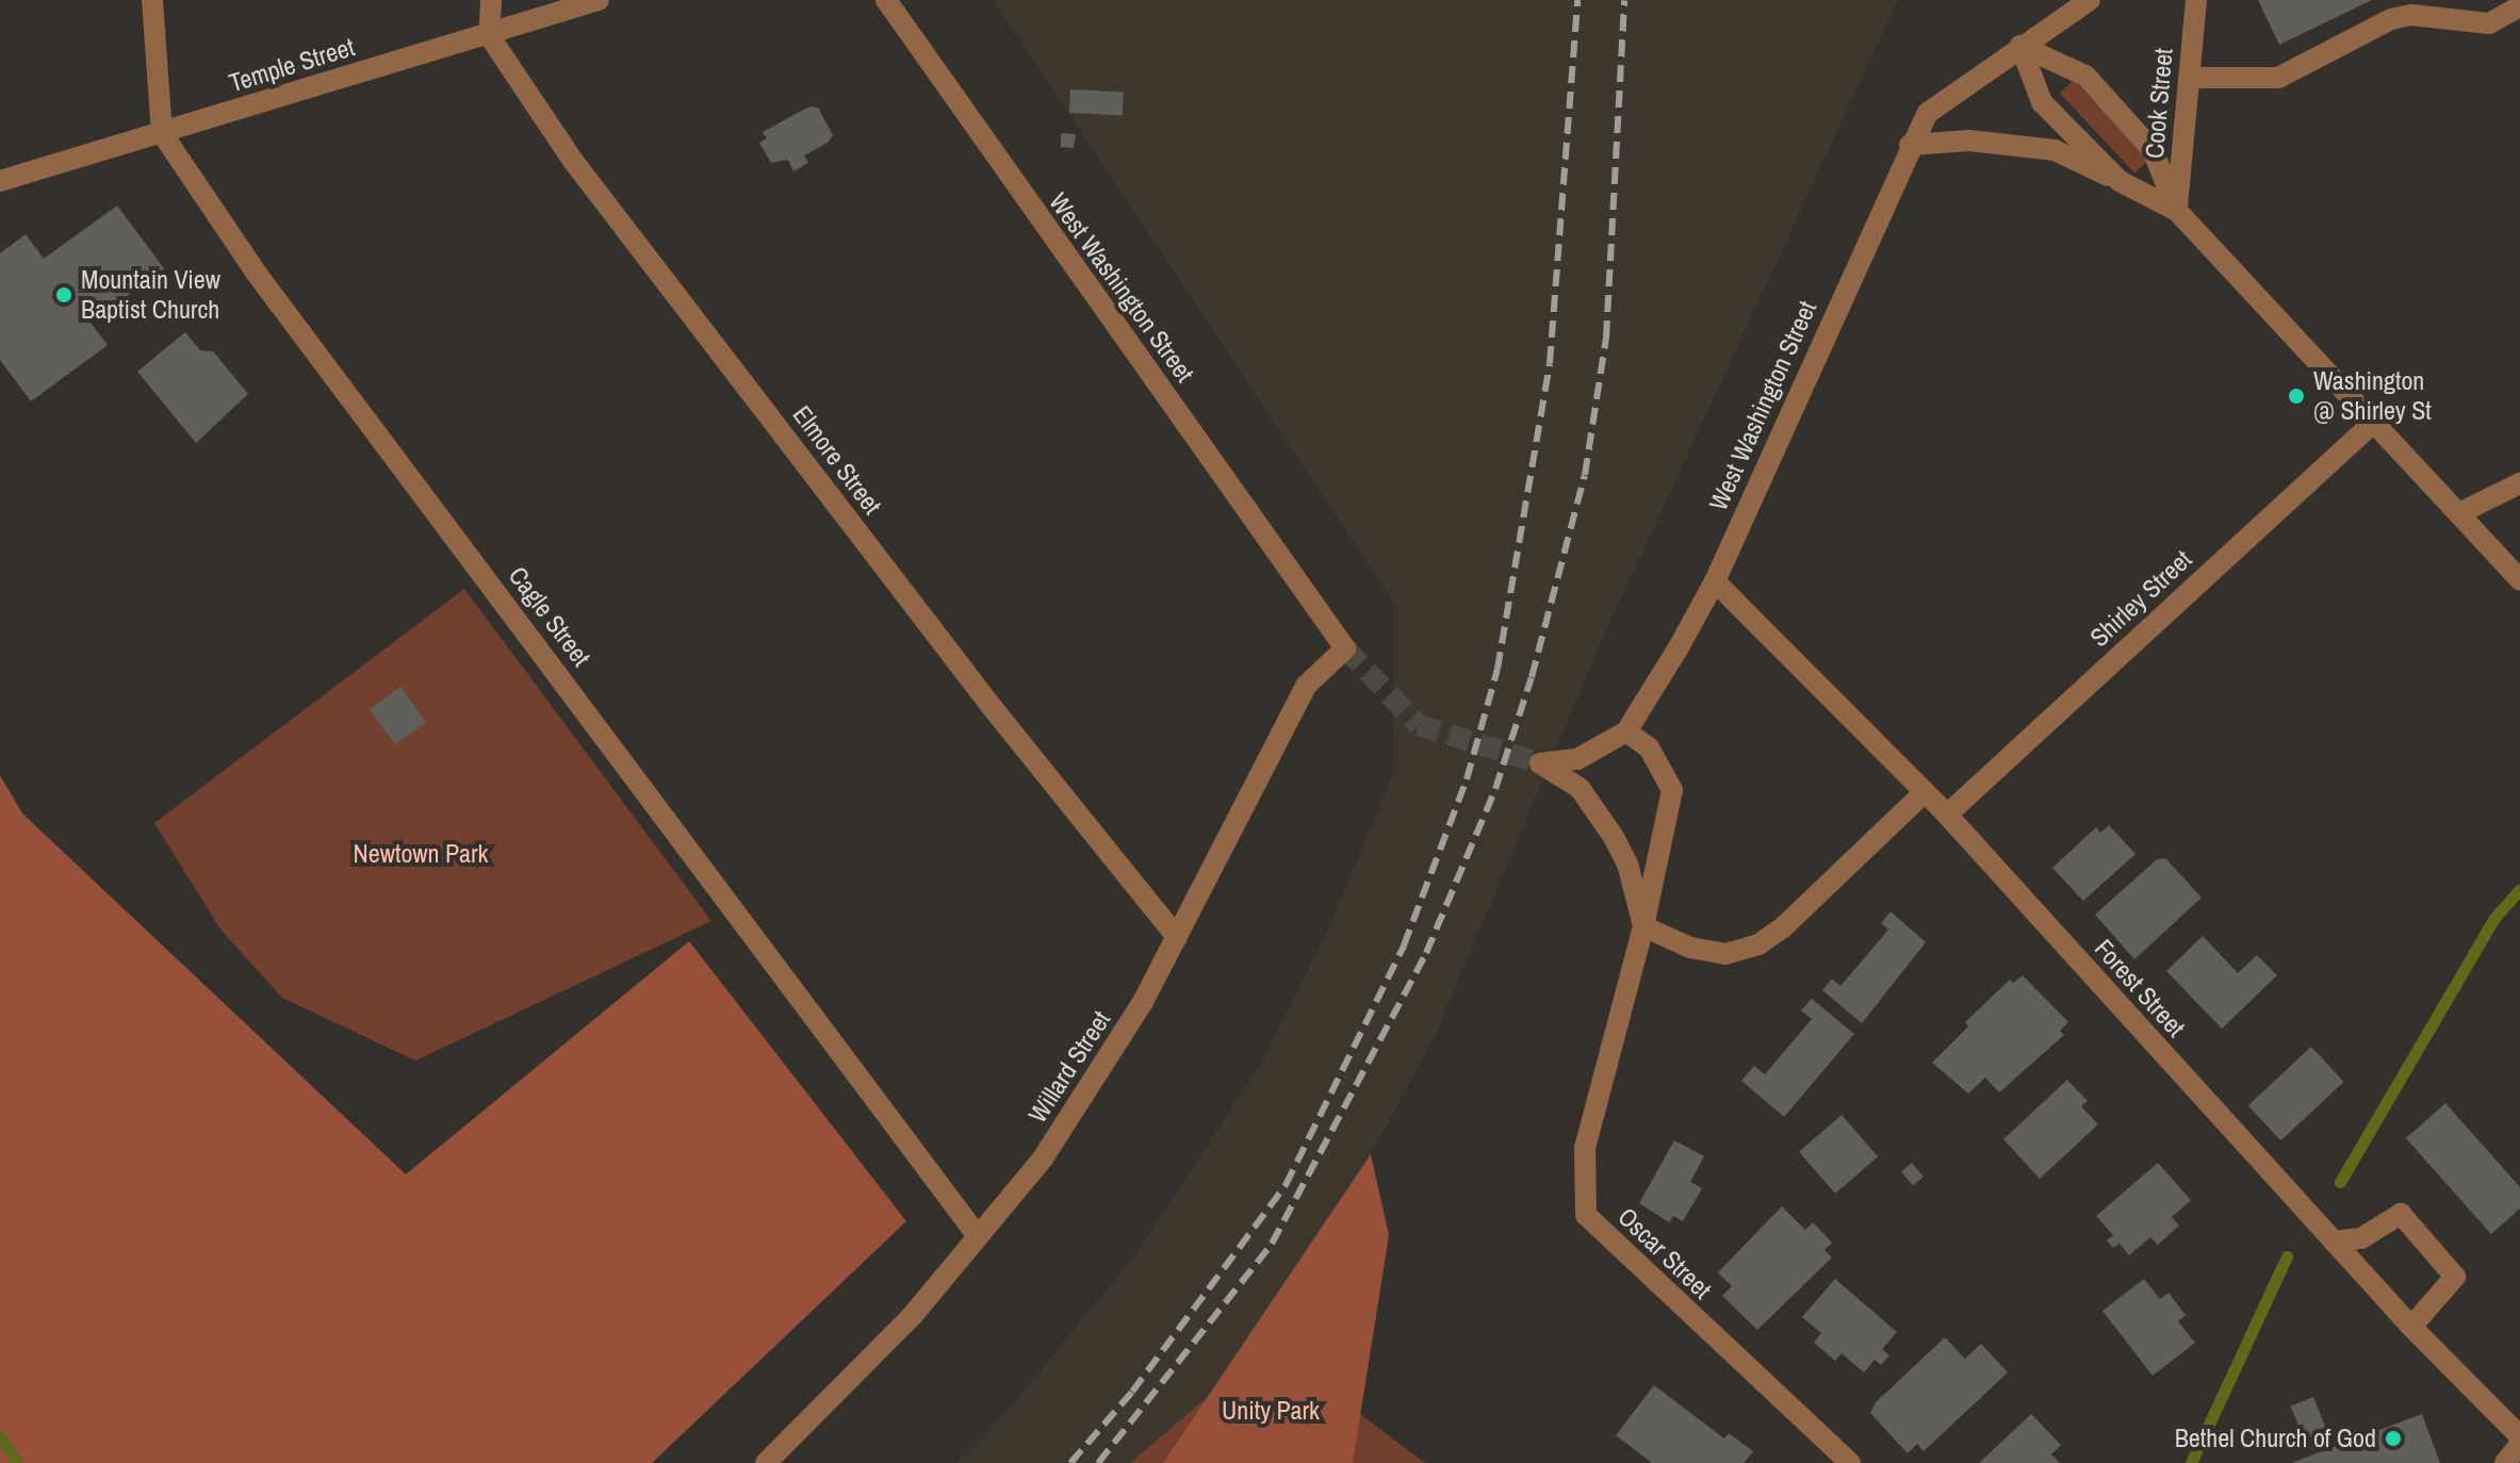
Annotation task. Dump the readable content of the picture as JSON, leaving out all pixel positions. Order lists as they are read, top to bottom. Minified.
{"streets":{"street":["Temple Street","Cook Street","West Washington Street","Elmore Street","Shirley Street","Cagle Street","Forest Street","Willard Street","Oscar Street"]},"crossings":[["Temple Street","Elmore Street"],["Temple Street","Cagle Street"],["West Washington Street","Forest Street"],["West Washington Street","Willard Street"],["West Washington Street","Oscar Street"],["Elmore Street","Willard Street"],["Shirley Street","Forest Street"],["Cagle Street","Willard Street"]],"parks":["Newtown Park","Unity Park"],"places":["Mountain View Baptist Church","Washington @ Shirley St","Bethel Church of God"]}
